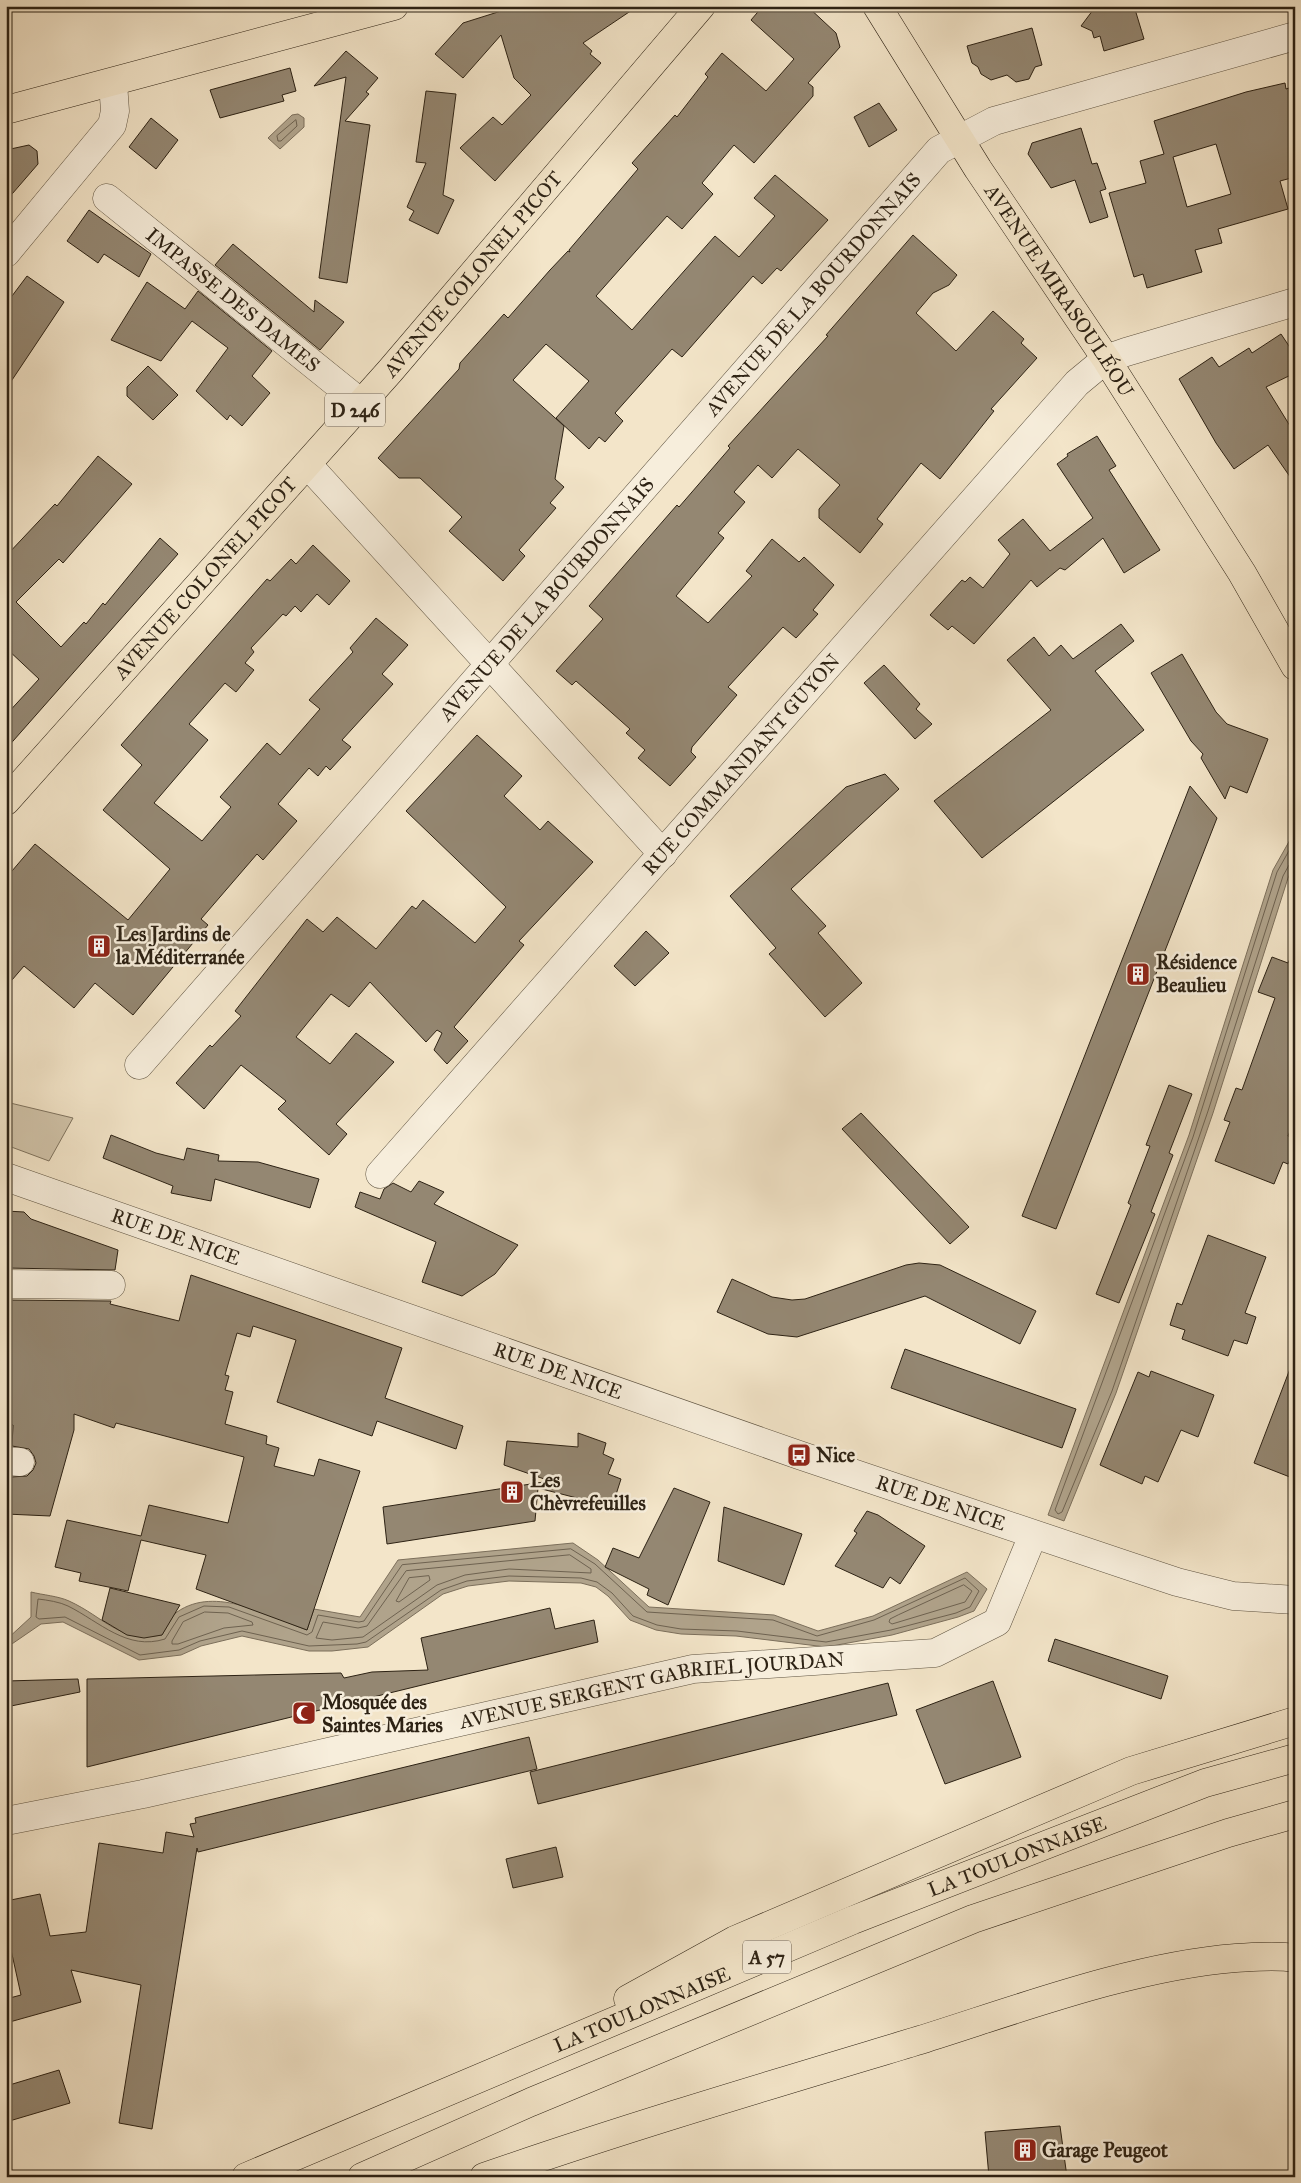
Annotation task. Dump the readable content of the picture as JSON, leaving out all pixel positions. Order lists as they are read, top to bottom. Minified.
{"streets":{"main road":["AVENUE COLONEL PICOT","AVENUE MIRASOULÉOU","D 246","LA TOULONNAISE","A 57"],"street":["AVENUE DE LA BOURDONNAIS","IMPASSE DES DAMES","RUE COMMANDANT GUYON","RUE DE NICE","AVENUE SERGENT GABRIEL JOURDAN"]},"crossings":[["AVENUE COLONEL PICOT","IMPASSE DES DAMES"],["AVENUE MIRASOULÉOU","AVENUE DE LA BOURDONNAIS"],["AVENUE MIRASOULÉOU","RUE COMMANDANT GUYON"],["RUE DE NICE","AVENUE SERGENT GABRIEL JOURDAN"]],"places":{"building":["Les Jardins de la Méditerranée","Résidence Beaulieu","Les Chèvrefeuilles","Garage Peugeot"],"bus stop":["Nice"],"mosque":["Mosquée des Saintes Maries"]}}
